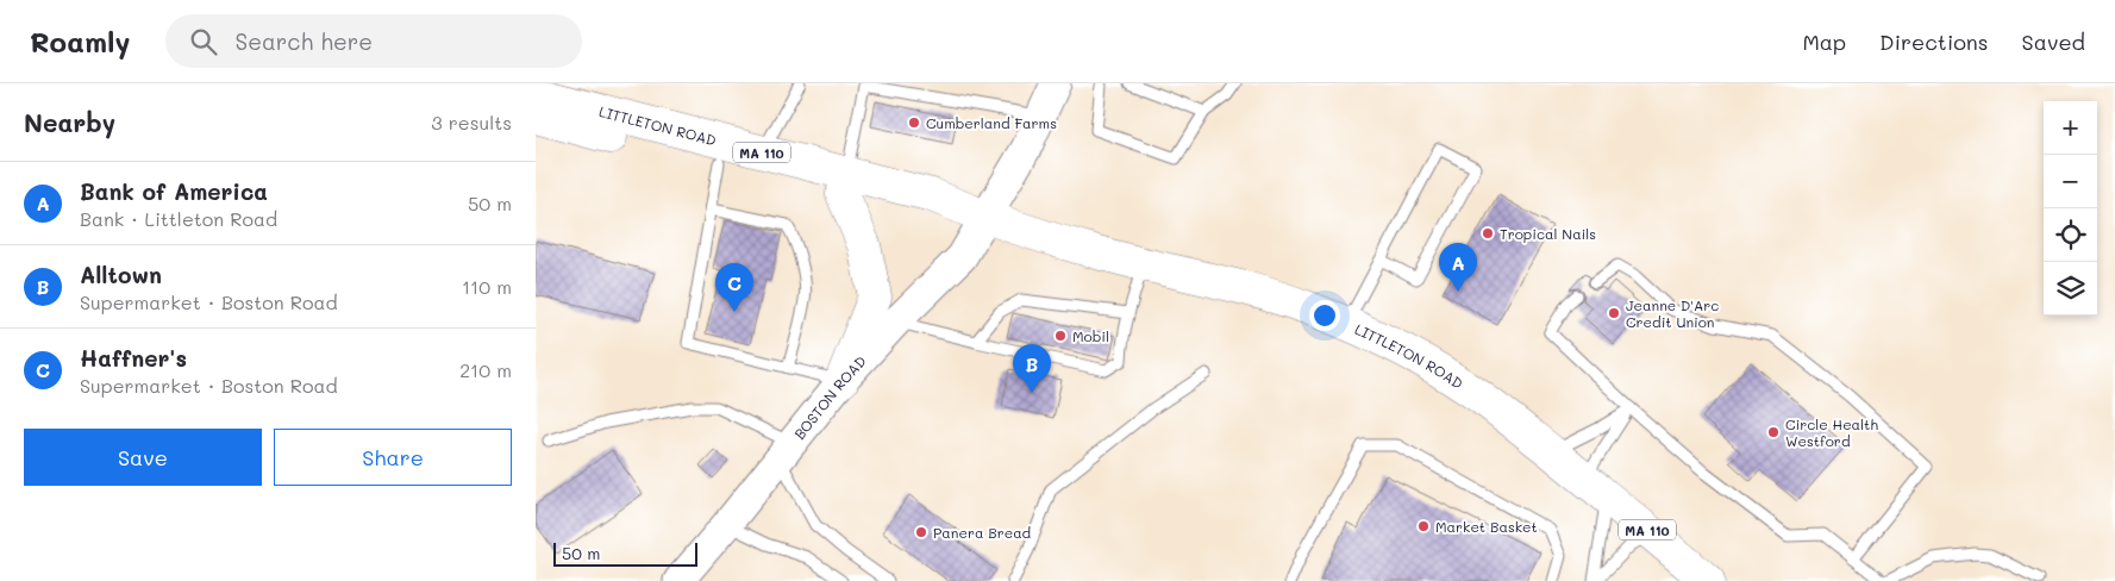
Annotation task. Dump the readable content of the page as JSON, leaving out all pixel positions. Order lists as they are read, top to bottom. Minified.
{"streets":{"main road":["LITTLETON ROAD","MA 110","BOSTON ROAD"]},"crossings":[["LITTLETON ROAD","BOSTON ROAD"]],"places":["Cumberland Farms","Tropical Nails","Jeanne D'Arc Credit Union","Mobil","Circle Health Westford","Market Basket","Panera Bread"],"scale_bar":"50 m","page":{"header":"Roamly","search":"Search here","nav":["Map","Directions","Saved"],"heading":["Nearby","3 results"],"map_buttons":["+","−"],"list":[{"mark":"A","name":"Bank of America","note":"Bank · Littleton Road","value":"50 m"},{"mark":"B","name":"Alltown","note":"Supermarket · Boston Road","value":"110 m"},{"mark":"C","name":"Haffner's","note":"Supermarket · Boston Road","value":"210 m"}],"pins":["A","C","B"],"buttons":["Save","Share"],"scale":"50 m"}}
